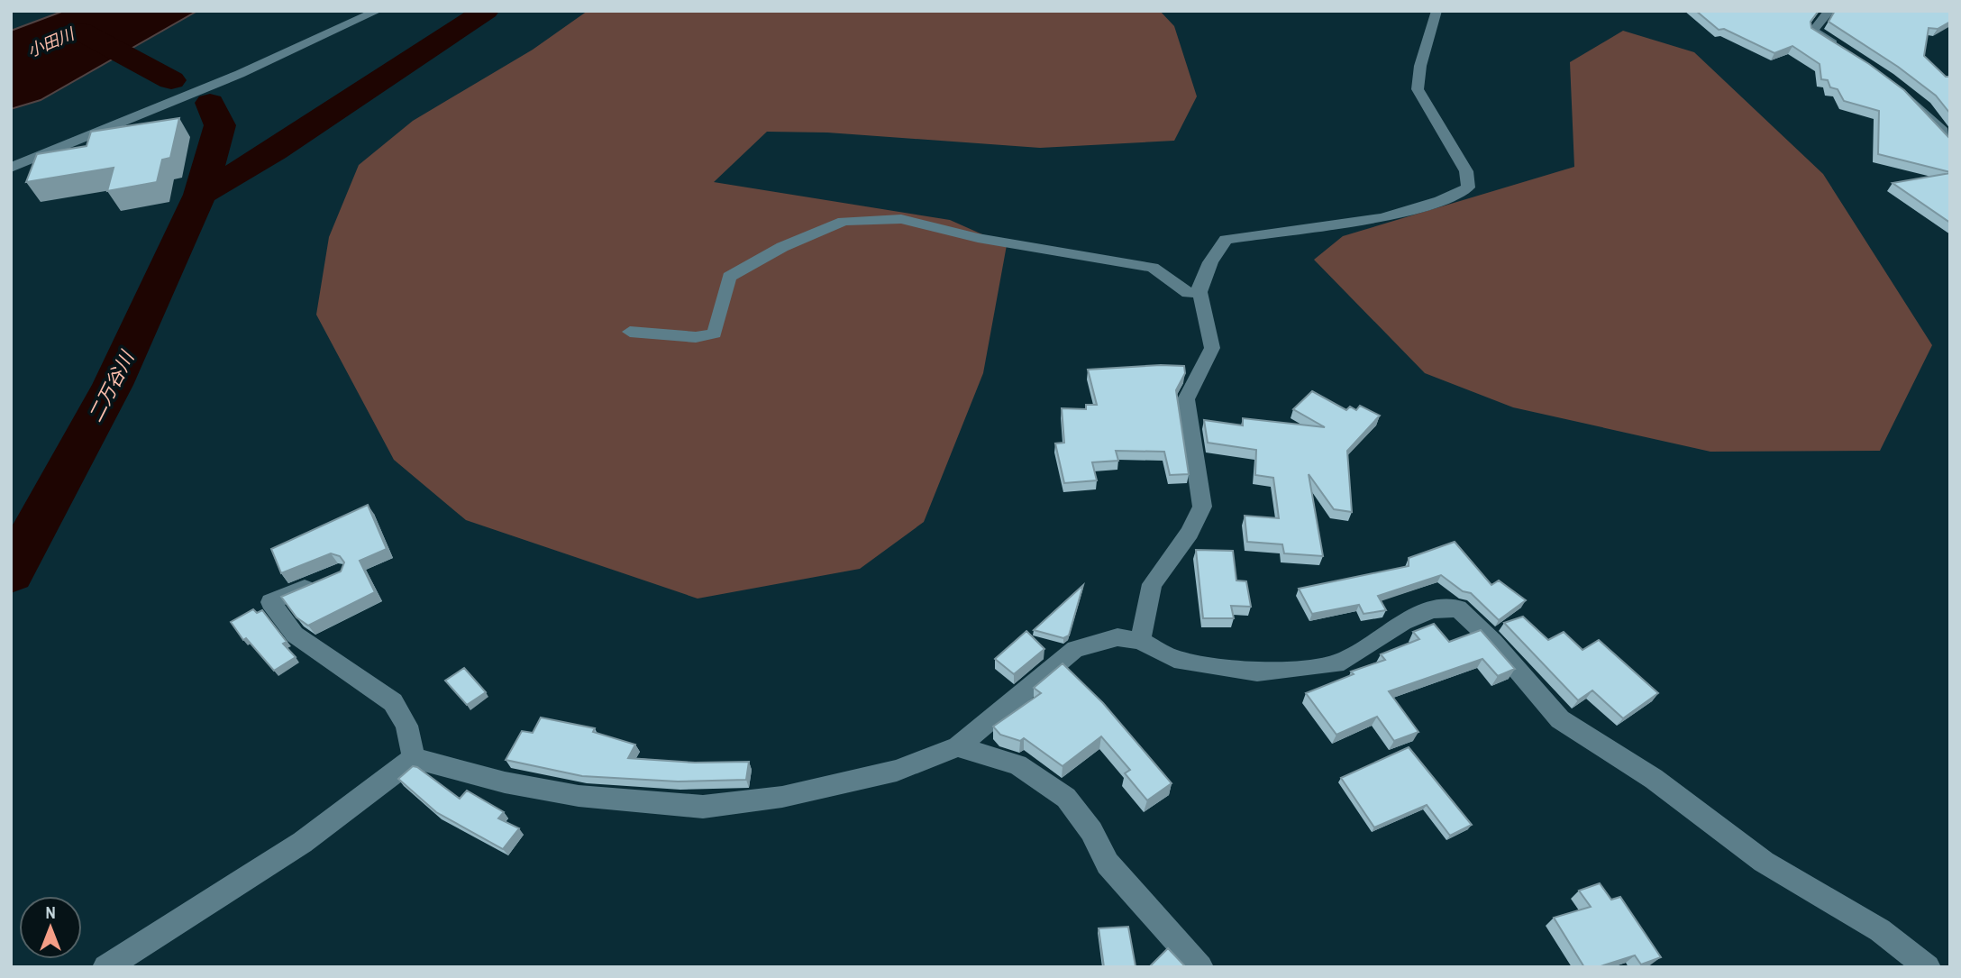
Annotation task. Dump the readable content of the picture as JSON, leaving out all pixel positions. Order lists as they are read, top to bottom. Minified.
{"water":["小田川","二万谷川"],"north":"top"}
